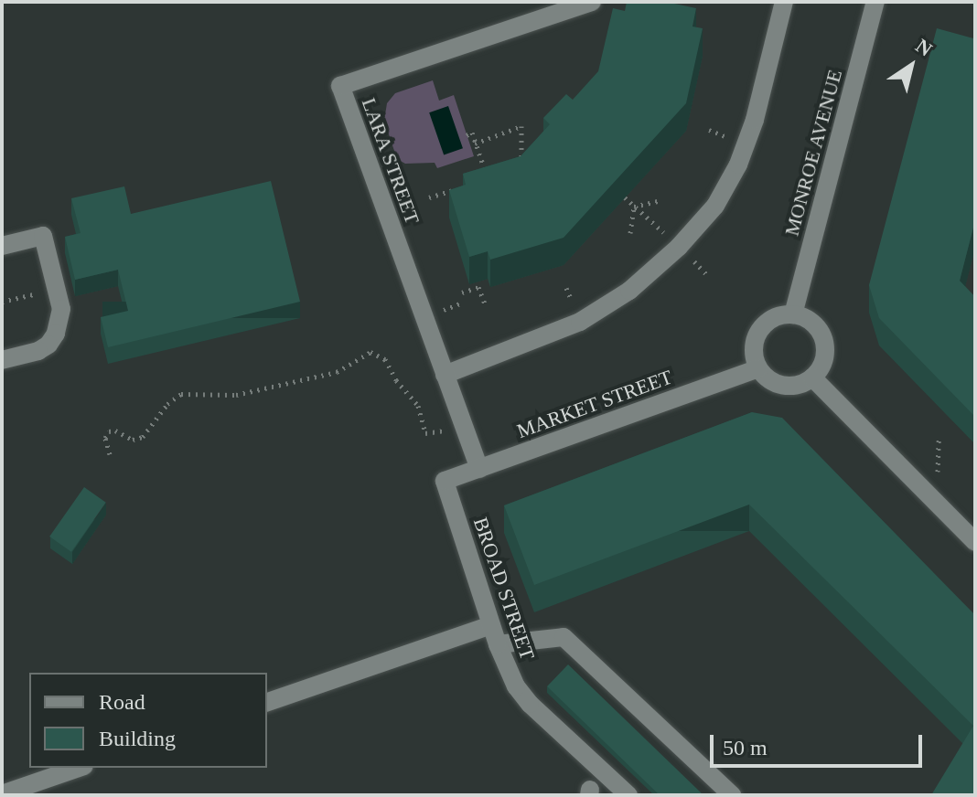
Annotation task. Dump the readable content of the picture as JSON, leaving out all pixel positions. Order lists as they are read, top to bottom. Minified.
{"streets":{"street":["MONROE AVENUE","LARA STREET","MARKET STREET","BROAD STREET"]},"crossings":[["MONROE AVENUE","MARKET STREET"],["LARA STREET","MARKET STREET"],["MARKET STREET","BROAD STREET"]],"legend":["Road","Building"],"scale_bar":"50 m","north":"top right"}
